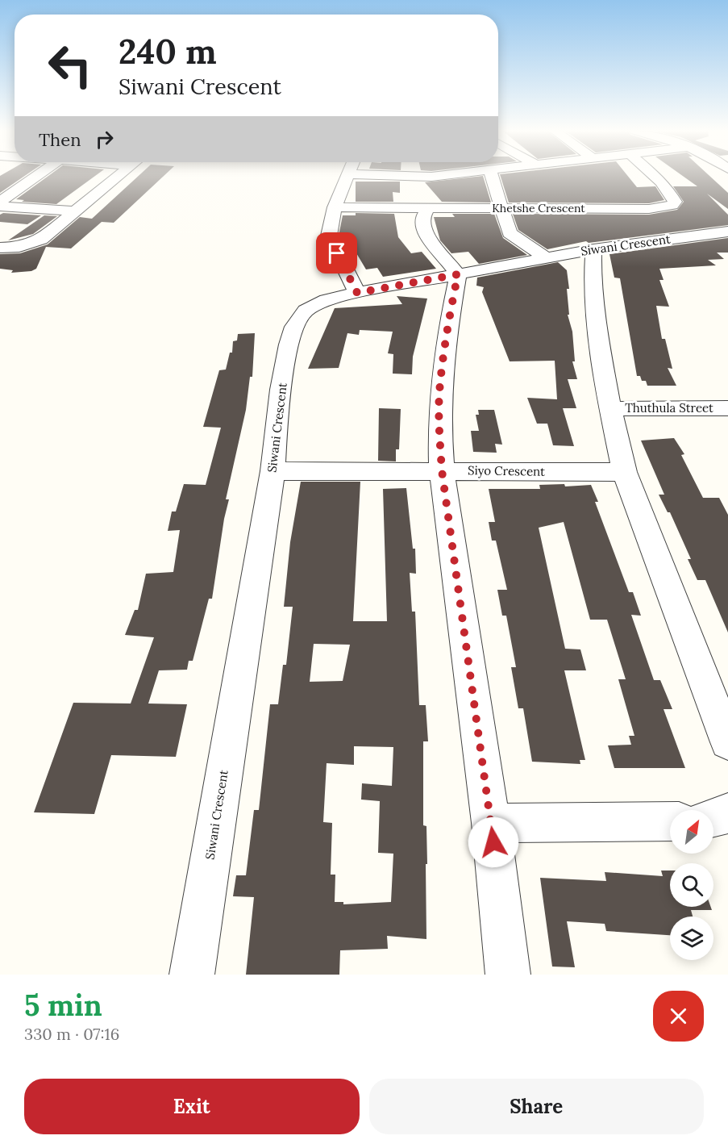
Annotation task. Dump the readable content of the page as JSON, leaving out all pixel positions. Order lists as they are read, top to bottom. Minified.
{"streets":{"street":["Khetshe Crescent","Siwani Crescent","Thuthula Street","Siyo Crescent"]},"crossings":[["Siwani Crescent","Siyo Crescent"]],"north":"top right","page":{"turn":["240 m","Siwani Crescent"],"then":"Then","heading":["5 min","330 m · 07:16"],"buttons":["Exit","Share"]}}
